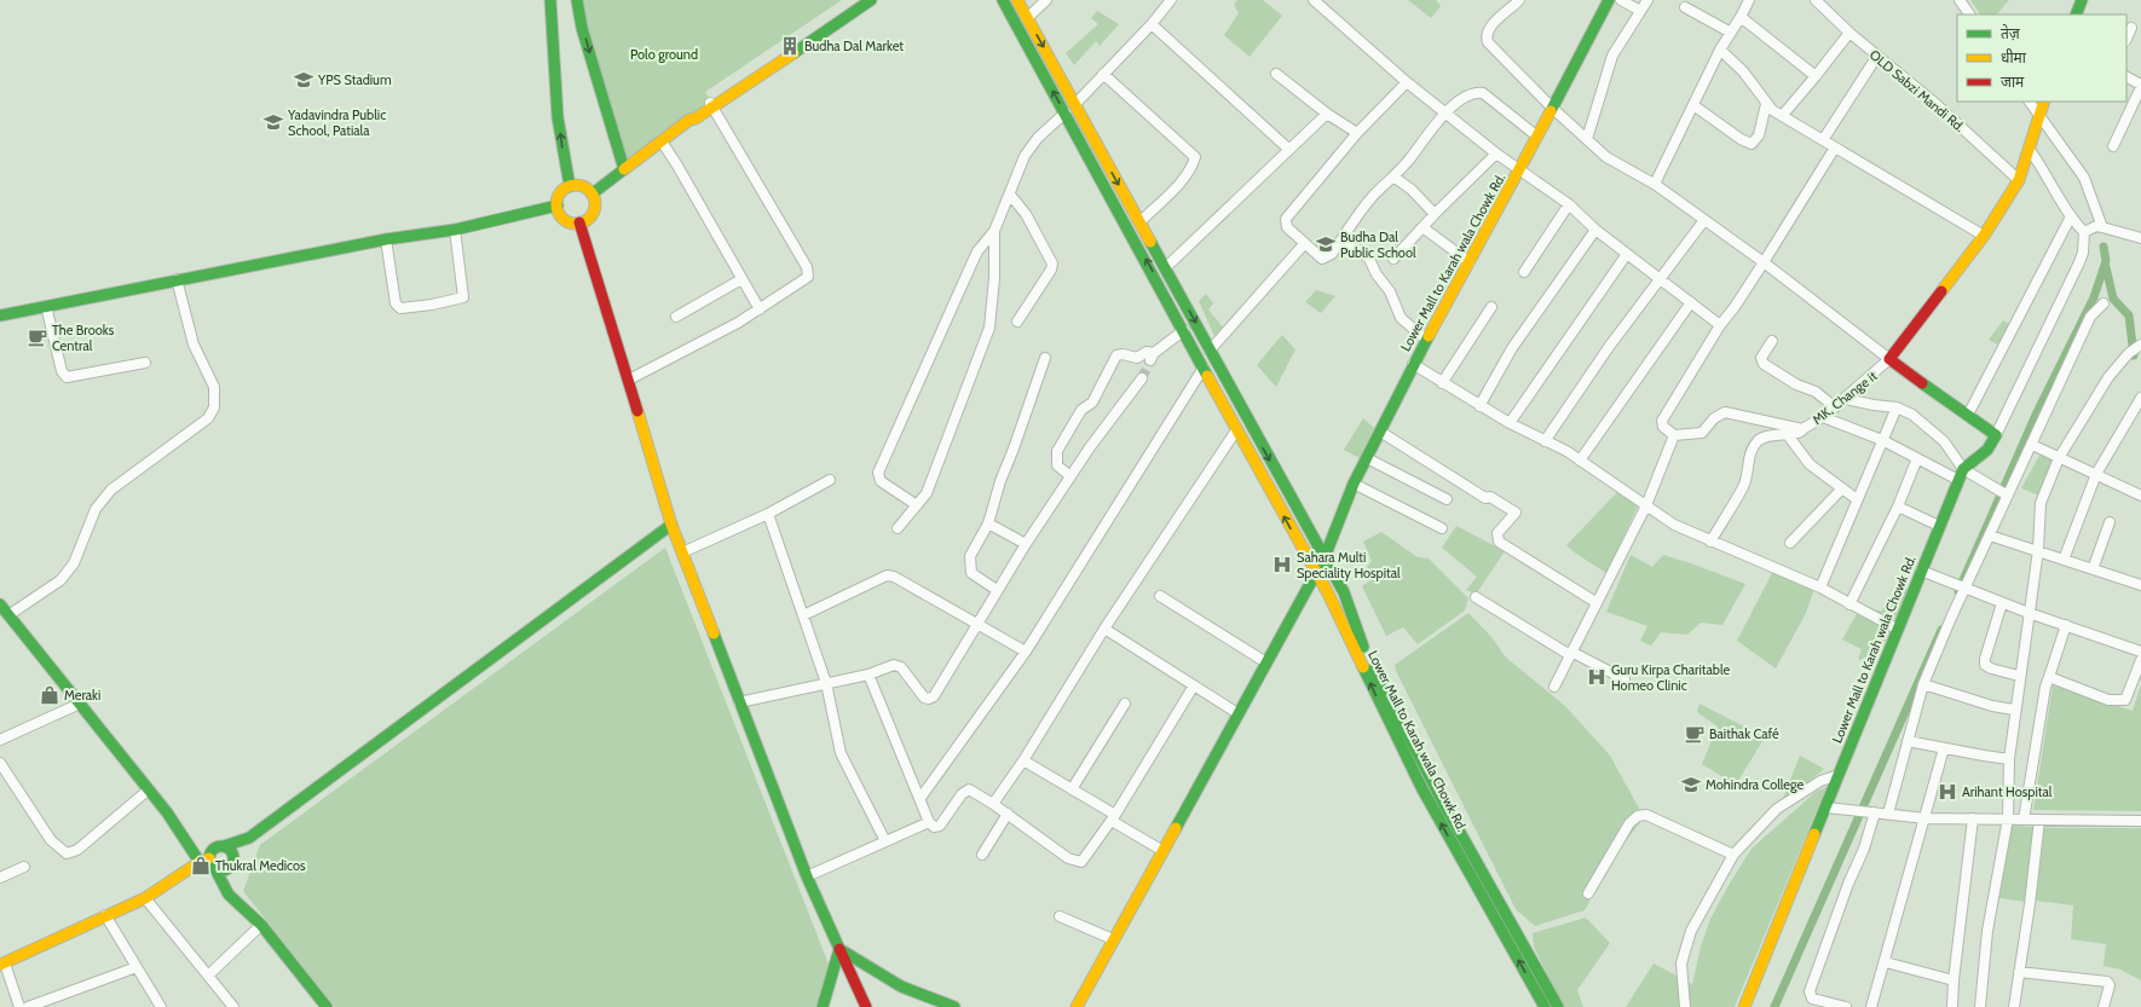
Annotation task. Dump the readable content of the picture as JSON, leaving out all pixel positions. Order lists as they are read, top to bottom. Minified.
{"streets":{"main road":["Lower Mall to Karah wala Chowk Rd."],"street":["OLD Sabzi Mandi Rd.","MK, Change it"]},"crossings":[["Lower Mall to Karah wala Chowk Rd.","MK, Change it"]],"parks":["Polo ground"],"places":{"building":["Budha Dal Market"],"school or university":["YPS Stadium","Yadavindra Public School, Patiala","Budha Dal Public School","Mohindra College"],"cafe":["The Brooks Central","Baithak Café"],"hospital":["Sahara Multi Speciality Hospital","Guru Kirpa Charitable Homeo Clinic","Arihant Hospital"],"shop":["Meraki","Thukral Medicos"]},"legend":["तेज़","धीमा","जाम"]}
